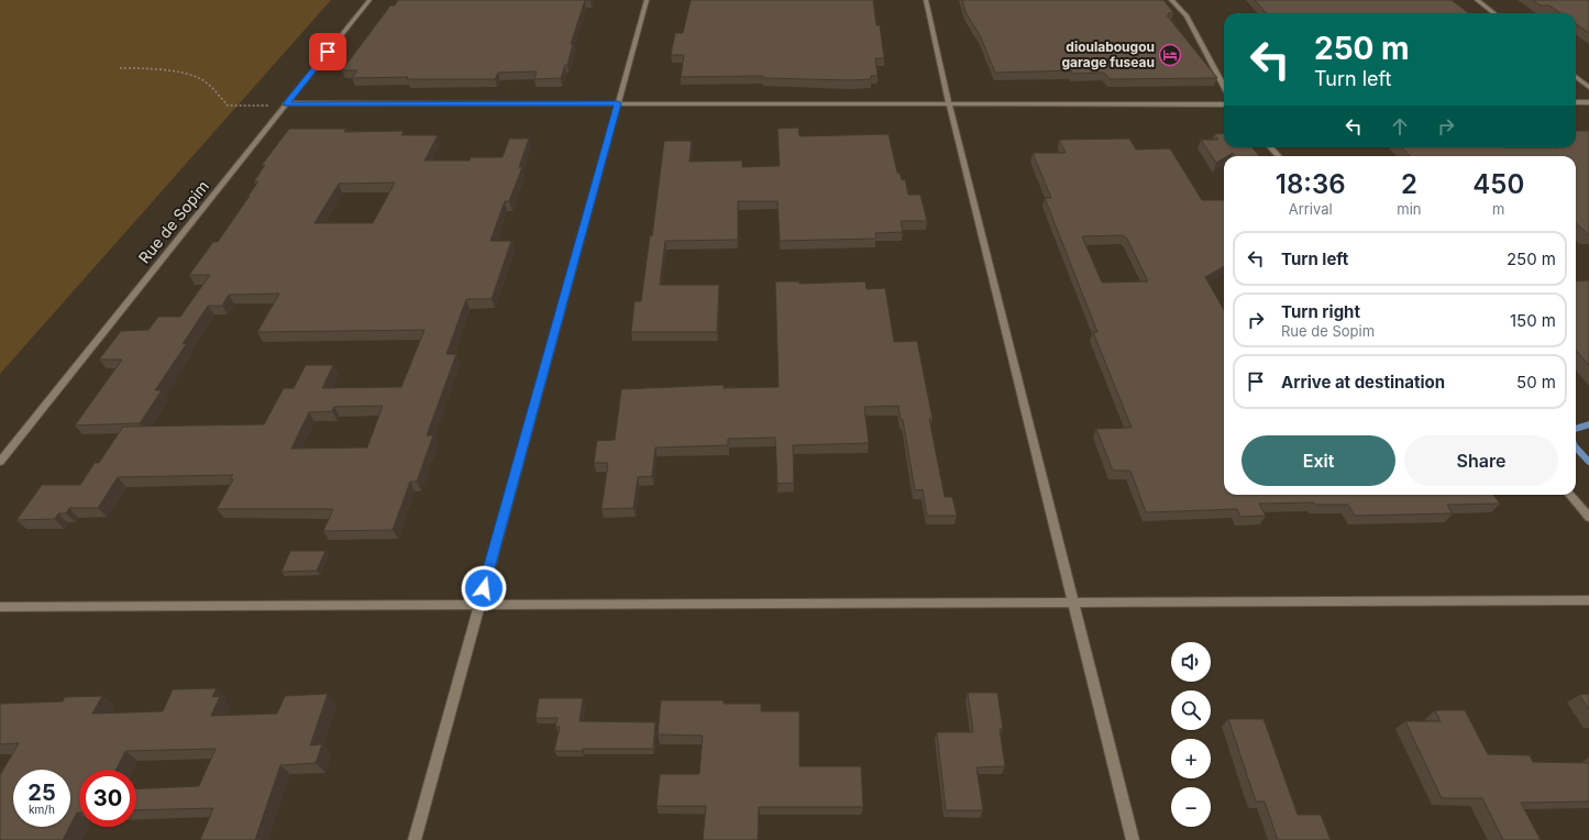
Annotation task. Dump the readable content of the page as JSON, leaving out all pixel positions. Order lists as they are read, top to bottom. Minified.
{"streets":{"street":["Rue de Sopim"]},"places":{"hotel":["dioulabougou garage fuseau"]},"page":{"turn":["250 m","Turn left"],"eta":["18:36","Arrival","2","min","450","m"],"list":[{"name":"Turn left","value":"250 m"},{"name":"Turn right","note":"Rue de Sopim","value":"150 m"},{"name":"Arrive at destination","value":"50 m"}],"buttons":["Exit","Share"],"map_buttons":["+","−"],"speed":"25 km/h","limit":"30"}}
